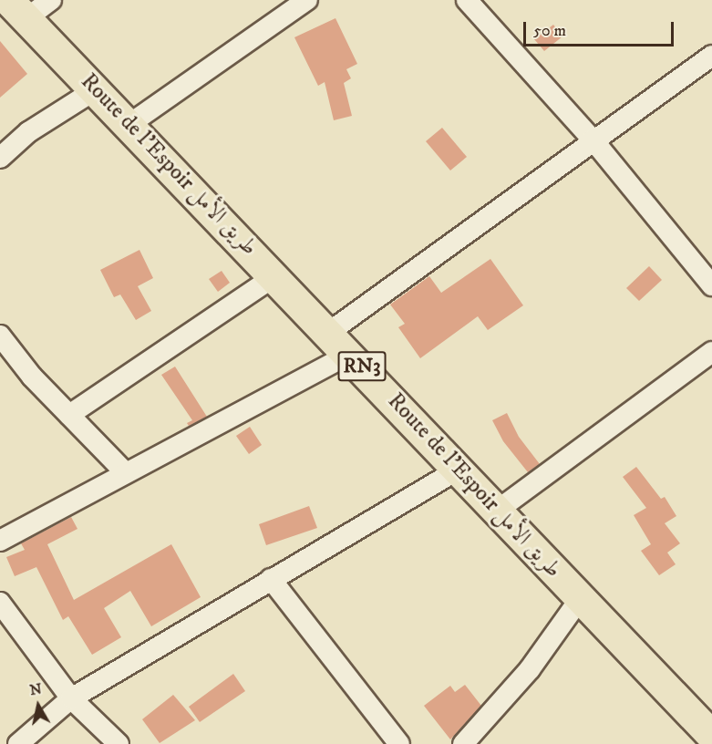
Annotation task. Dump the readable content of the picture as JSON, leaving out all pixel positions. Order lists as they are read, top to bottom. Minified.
{"streets":{"highway":["Route de l’Espoir طريق الأمل","RN3"]},"scale_bar":"50 m","north":"top"}
